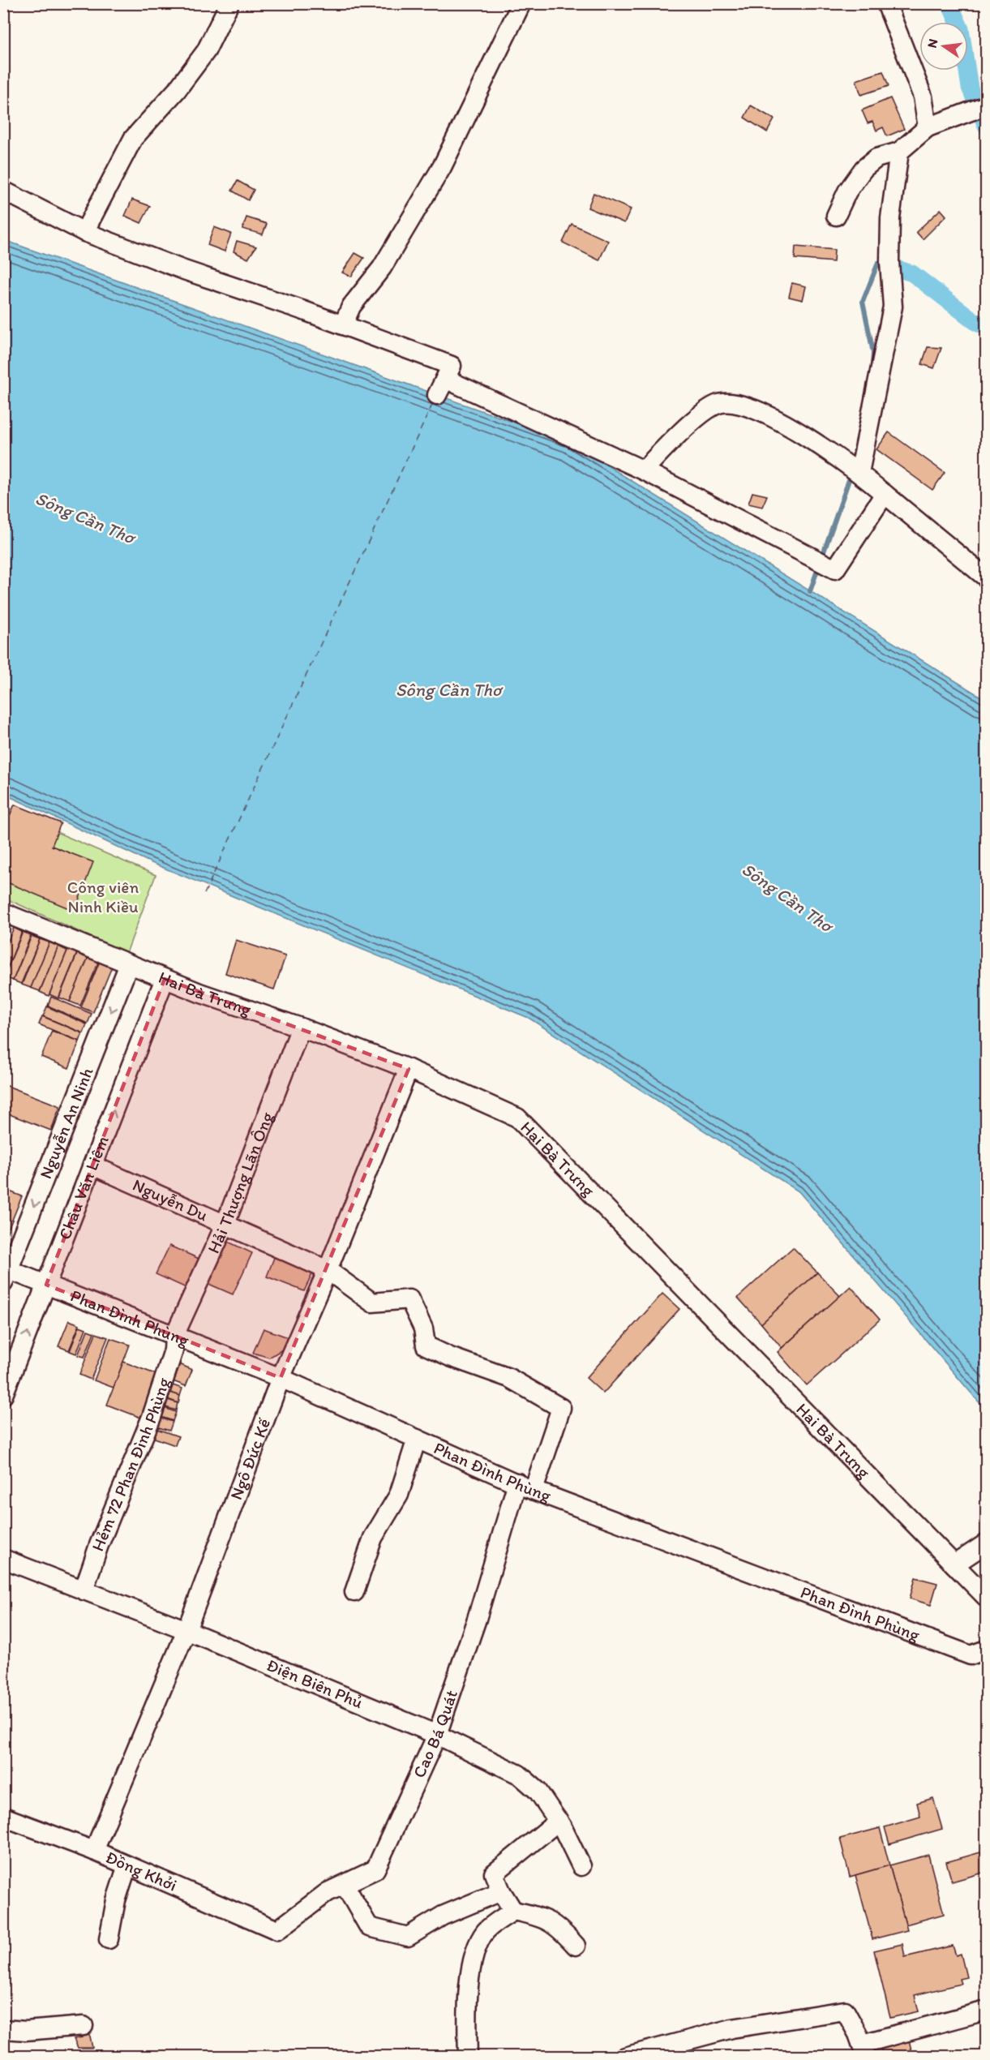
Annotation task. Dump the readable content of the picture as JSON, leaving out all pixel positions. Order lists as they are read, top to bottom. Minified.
{"streets":{"street":["Hai Bà Trưng","Nguyễn An Ninh","Hải Thượng Lãn Ông","Châu Văn Liêm","Nguyễn Du","Phan Đình Phùng","Ngô Đức Kế","Hẻm 72 Phan Đình Phùng","Điện Biên Phủ","Cao Bá Quát","Đồng Khởi"]},"crossings":[["Hai Bà Trưng","Nguyễn An Ninh"],["Hai Bà Trưng","Hải Thượng Lãn Ông"],["Hai Bà Trưng","Châu Văn Liêm"],["Hai Bà Trưng","Ngô Đức Kế"],["Nguyễn An Ninh","Phan Đình Phùng"],["Hải Thượng Lãn Ông","Nguyễn Du"],["Hải Thượng Lãn Ông","Phan Đình Phùng"],["Hải Thượng Lãn Ông","Hẻm 72 Phan Đình Phùng"],["Châu Văn Liêm","Nguyễn Du"],["Châu Văn Liêm","Phan Đình Phùng"],["Nguyễn Du","Phan Đình Phùng"],["Nguyễn Du","Ngô Đức Kế"],["Nguyễn Du","Cao Bá Quát"],["Phan Đình Phùng","Ngô Đức Kế"],["Phan Đình Phùng","Hẻm 72 Phan Đình Phùng"],["Phan Đình Phùng","Cao Bá Quát"],["Ngô Đức Kế","Điện Biên Phủ"],["Ngô Đức Kế","Đồng Khởi"],["Hẻm 72 Phan Đình Phùng","Điện Biên Phủ"],["Điện Biên Phủ","Cao Bá Quát"],["Cao Bá Quát","Đồng Khởi"]],"one_way":["Nguyễn An Ninh","Châu Văn Liêm"],"water":["Sông Cần Thơ"],"parks":["Công viên Ninh Kiều"],"north":"left"}
